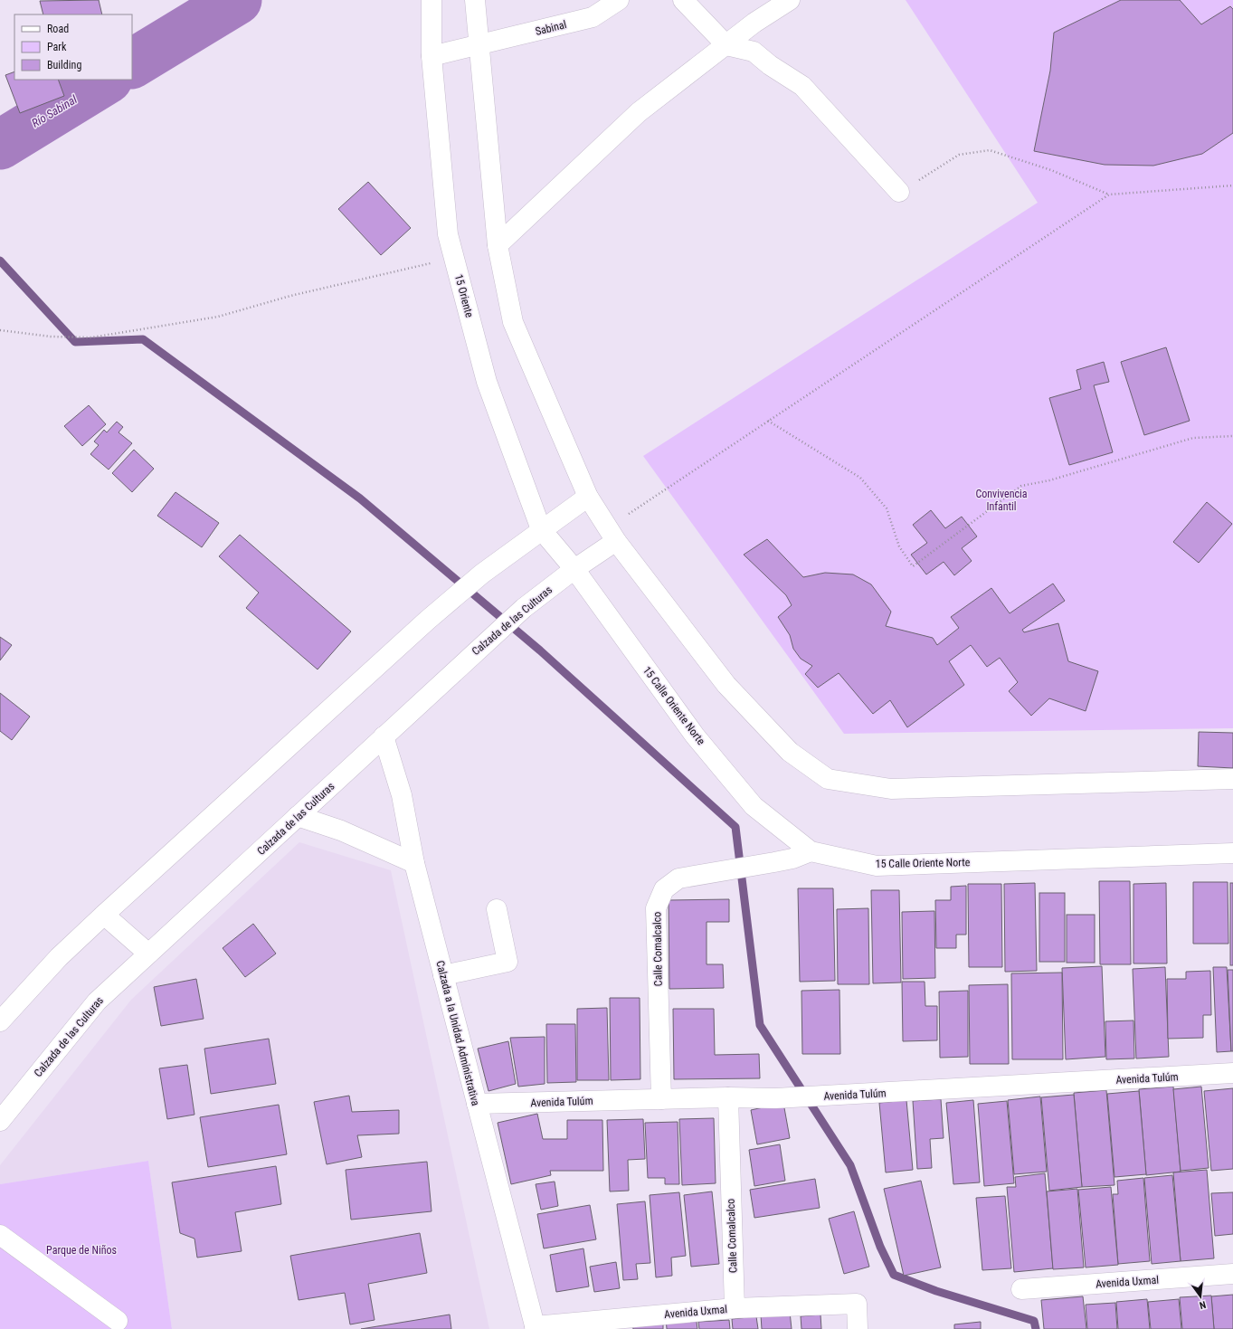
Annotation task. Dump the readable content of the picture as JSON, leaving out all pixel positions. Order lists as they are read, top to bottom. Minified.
{"streets":{"main road":["Sabinal","15 Oriente","Calzada de las Culturas","15 Calle Oriente Norte","Calle Comalcalco","Calzada a la Unidad Administrativa","Avenida Tulúm","Avenida Uxmal"]},"crossings":[["Sabinal","15 Oriente"],["15 Oriente","Calzada de las Culturas"],["15 Oriente","15 Calle Oriente Norte"],["Calzada de las Culturas","15 Calle Oriente Norte"],["Calzada de las Culturas","Calzada a la Unidad Administrativa"],["15 Calle Oriente Norte","Calle Comalcalco"],["Calle Comalcalco","Avenida Tulúm"],["Calle Comalcalco","Avenida Uxmal"],["Calzada a la Unidad Administrativa","Avenida Tulúm"],["Calzada a la Unidad Administrativa","Avenida Uxmal"]],"water":["Río Sabinal"],"parks":["Convivencia Infantil","Parque de Niños"],"legend":["Road","Park","Building"],"north":"bottom"}
